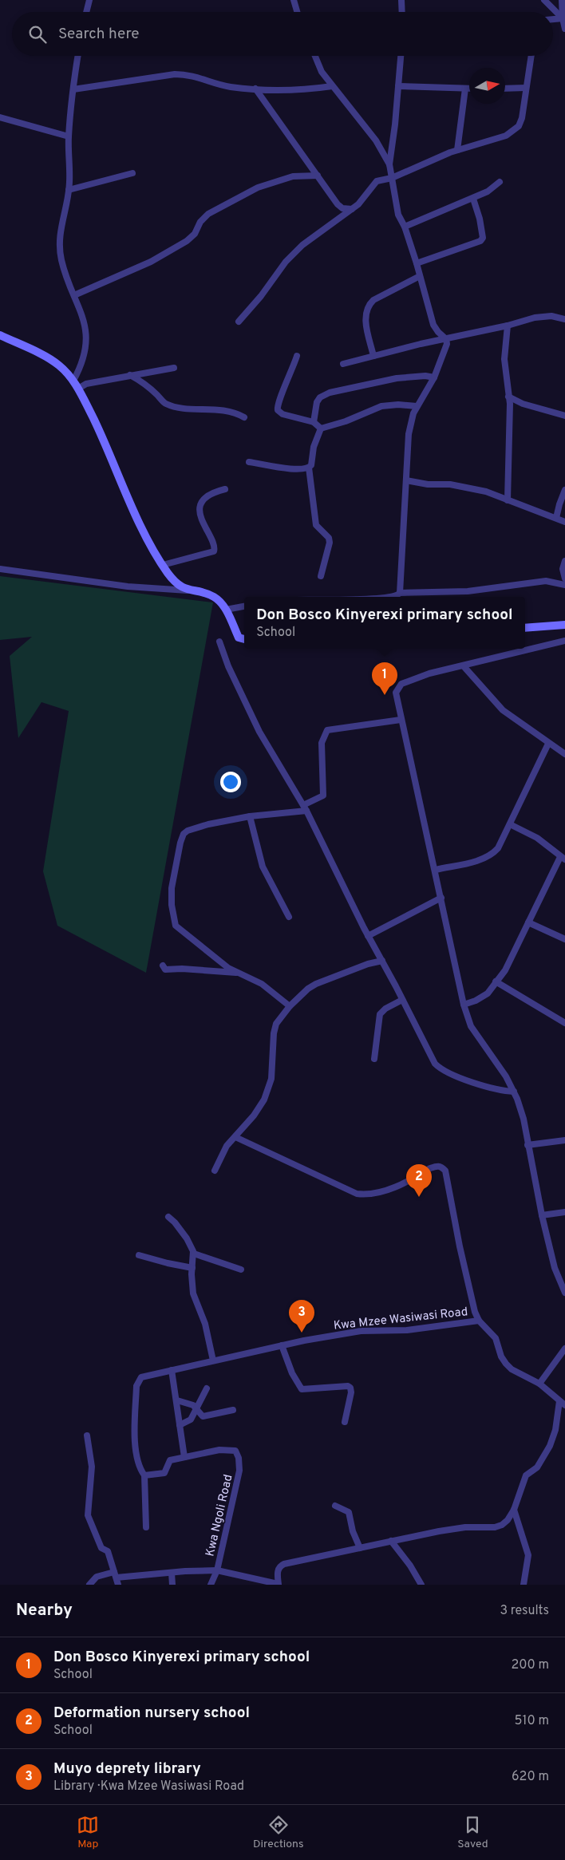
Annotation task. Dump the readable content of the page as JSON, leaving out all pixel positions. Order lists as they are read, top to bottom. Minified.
{"streets":{"street":["Kwa Mzee Wasiwasi Road","Kwa Ngoli Road"]},"crossings":[["Kwa Mzee Wasiwasi Road","Kwa Ngoli Road"]],"north":"right","page":{"search":"Search here","popup":["Don Bosco Kinyerexi primary school","School"],"pins":["1","2","3"],"heading":["Nearby","3 results"],"list":[{"mark":"1","name":"Don Bosco Kinyerexi primary school","note":"School","value":"200 m"},{"mark":"2","name":"Deformation nursery school","note":"School","value":"510 m"},{"mark":"3","name":"Muyo deprety library","note":"Library · Kwa Mzee Wasiwasi Road","value":"620 m"}],"nav":["Map","Directions","Saved"]}}
